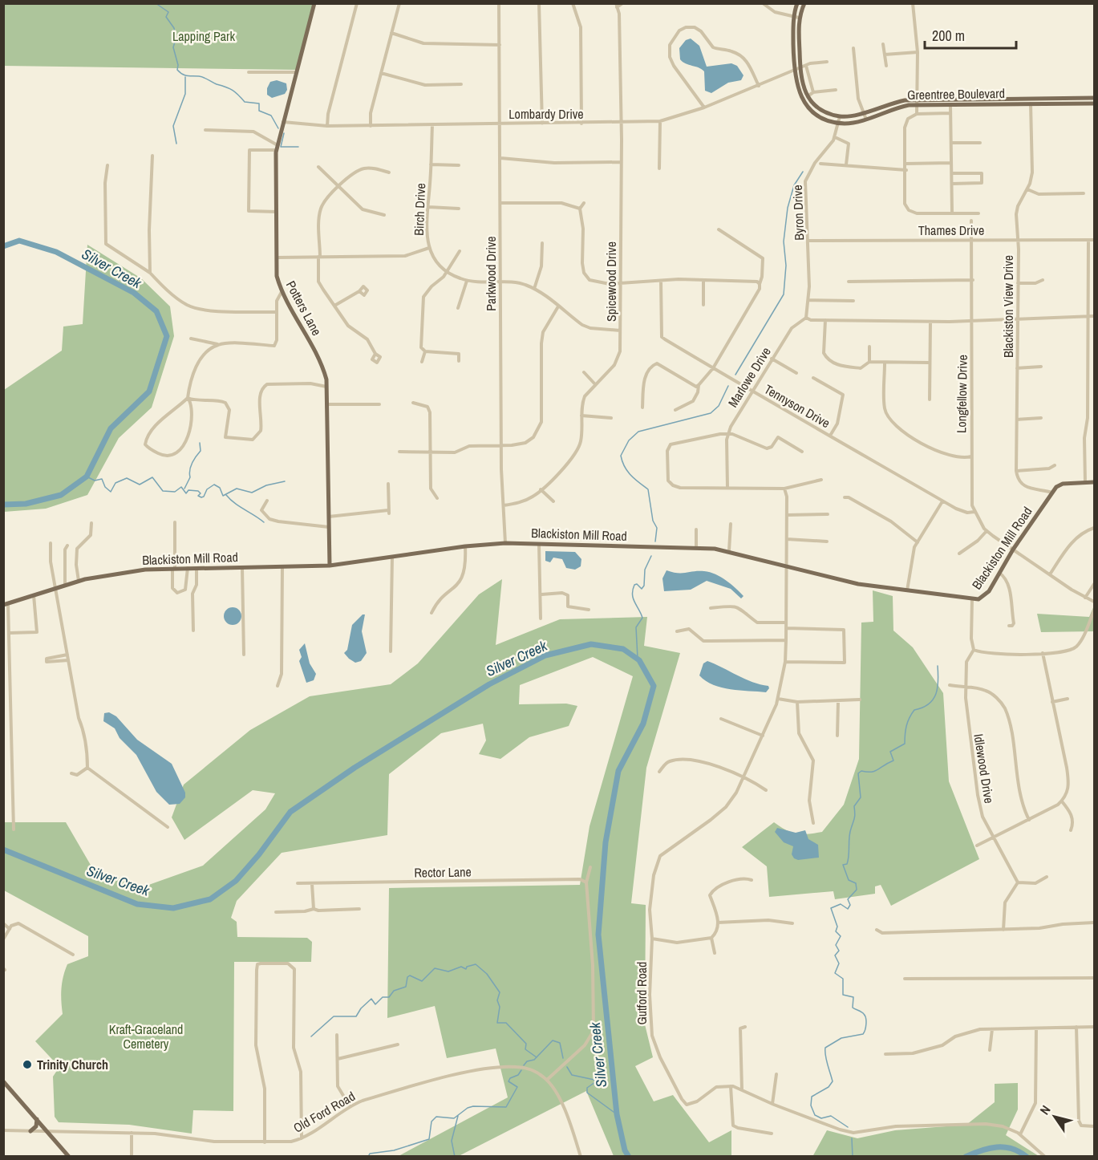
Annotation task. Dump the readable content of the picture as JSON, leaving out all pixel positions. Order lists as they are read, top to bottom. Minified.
{"streets":{"main road":["Greentree Boulevard","Potters Lane","Blackiston Mill Road"],"street":["Lombardy Drive","Birch Drive","Byron Drive","Thames Drive","Parkwood Drive","Spicewood Drive","Blackiston View Drive","Marlowe Drive","Longfellow Drive","Tennyson Drive","Idlewood Drive","Rector Lane","Gutford Road","Old Ford Road"]},"crossings":[["Greentree Boulevard","Byron Drive"],["Greentree Boulevard","Blackiston View Drive"],["Lombardy Drive","Birch Drive"],["Lombardy Drive","Parkwood Drive"],["Lombardy Drive","Spicewood Drive"],["Lombardy Drive","Potters Lane"],["Birch Drive","Parkwood Drive"],["Birch Drive","Spicewood Drive"],["Byron Drive","Thames Drive"],["Byron Drive","Marlowe Drive"],["Thames Drive","Blackiston View Drive"],["Thames Drive","Longfellow Drive"],["Parkwood Drive","Spicewood Drive"],["Parkwood Drive","Blackiston Mill Road"],["Potters Lane","Blackiston Mill Road"],["Marlowe Drive","Tennyson Drive"],["Longfellow Drive","Tennyson Drive"],["Longfellow Drive","Blackiston Mill Road"],["Blackiston Mill Road","Idlewood Drive"],["Blackiston Mill Road","Gutford Road"]],"water":["Silver Creek"],"parks":["Lapping Park","Kraft-Graceland Cemetery"],"places":["Trinity Church"],"scale_bar":"200 m","north":"top left"}
